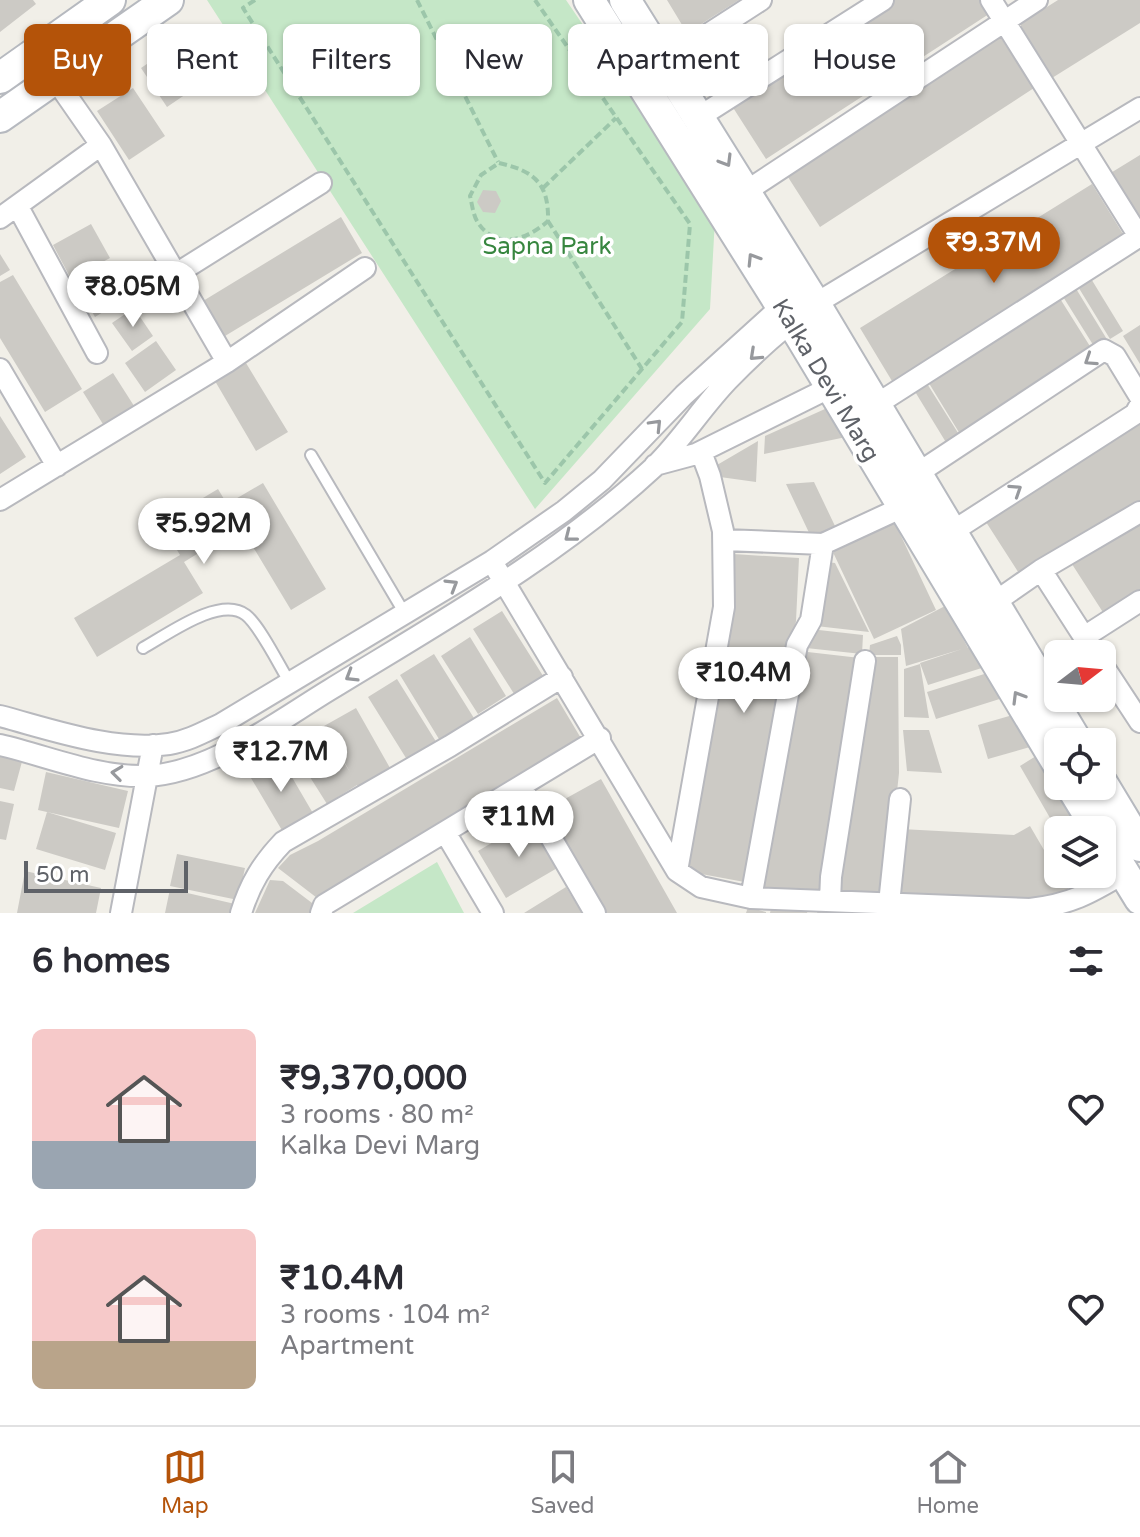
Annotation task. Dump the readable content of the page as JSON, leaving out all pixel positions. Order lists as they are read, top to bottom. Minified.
{"streets":{"street":["Kalka Devi Marg"]},"parks":["Sapna Park"],"scale_bar":"50 m","north":"right","page":{"chip":["Buy","Rent","Filters","New","Apartment","House"],"price":["₹9.37M","₹8.05M","₹5.92M","₹10.4M","₹12.7M","₹11M"],"scale":"50 m","heading":"6 homes","list":[{"name":"₹9,370,000","note":"3 rooms · 80 m² · Kalka Devi Marg"},{"name":"₹10.4M","note":"3 rooms · 104 m² · Apartment"}],"tabs":["Map","Saved","Home"]}}
